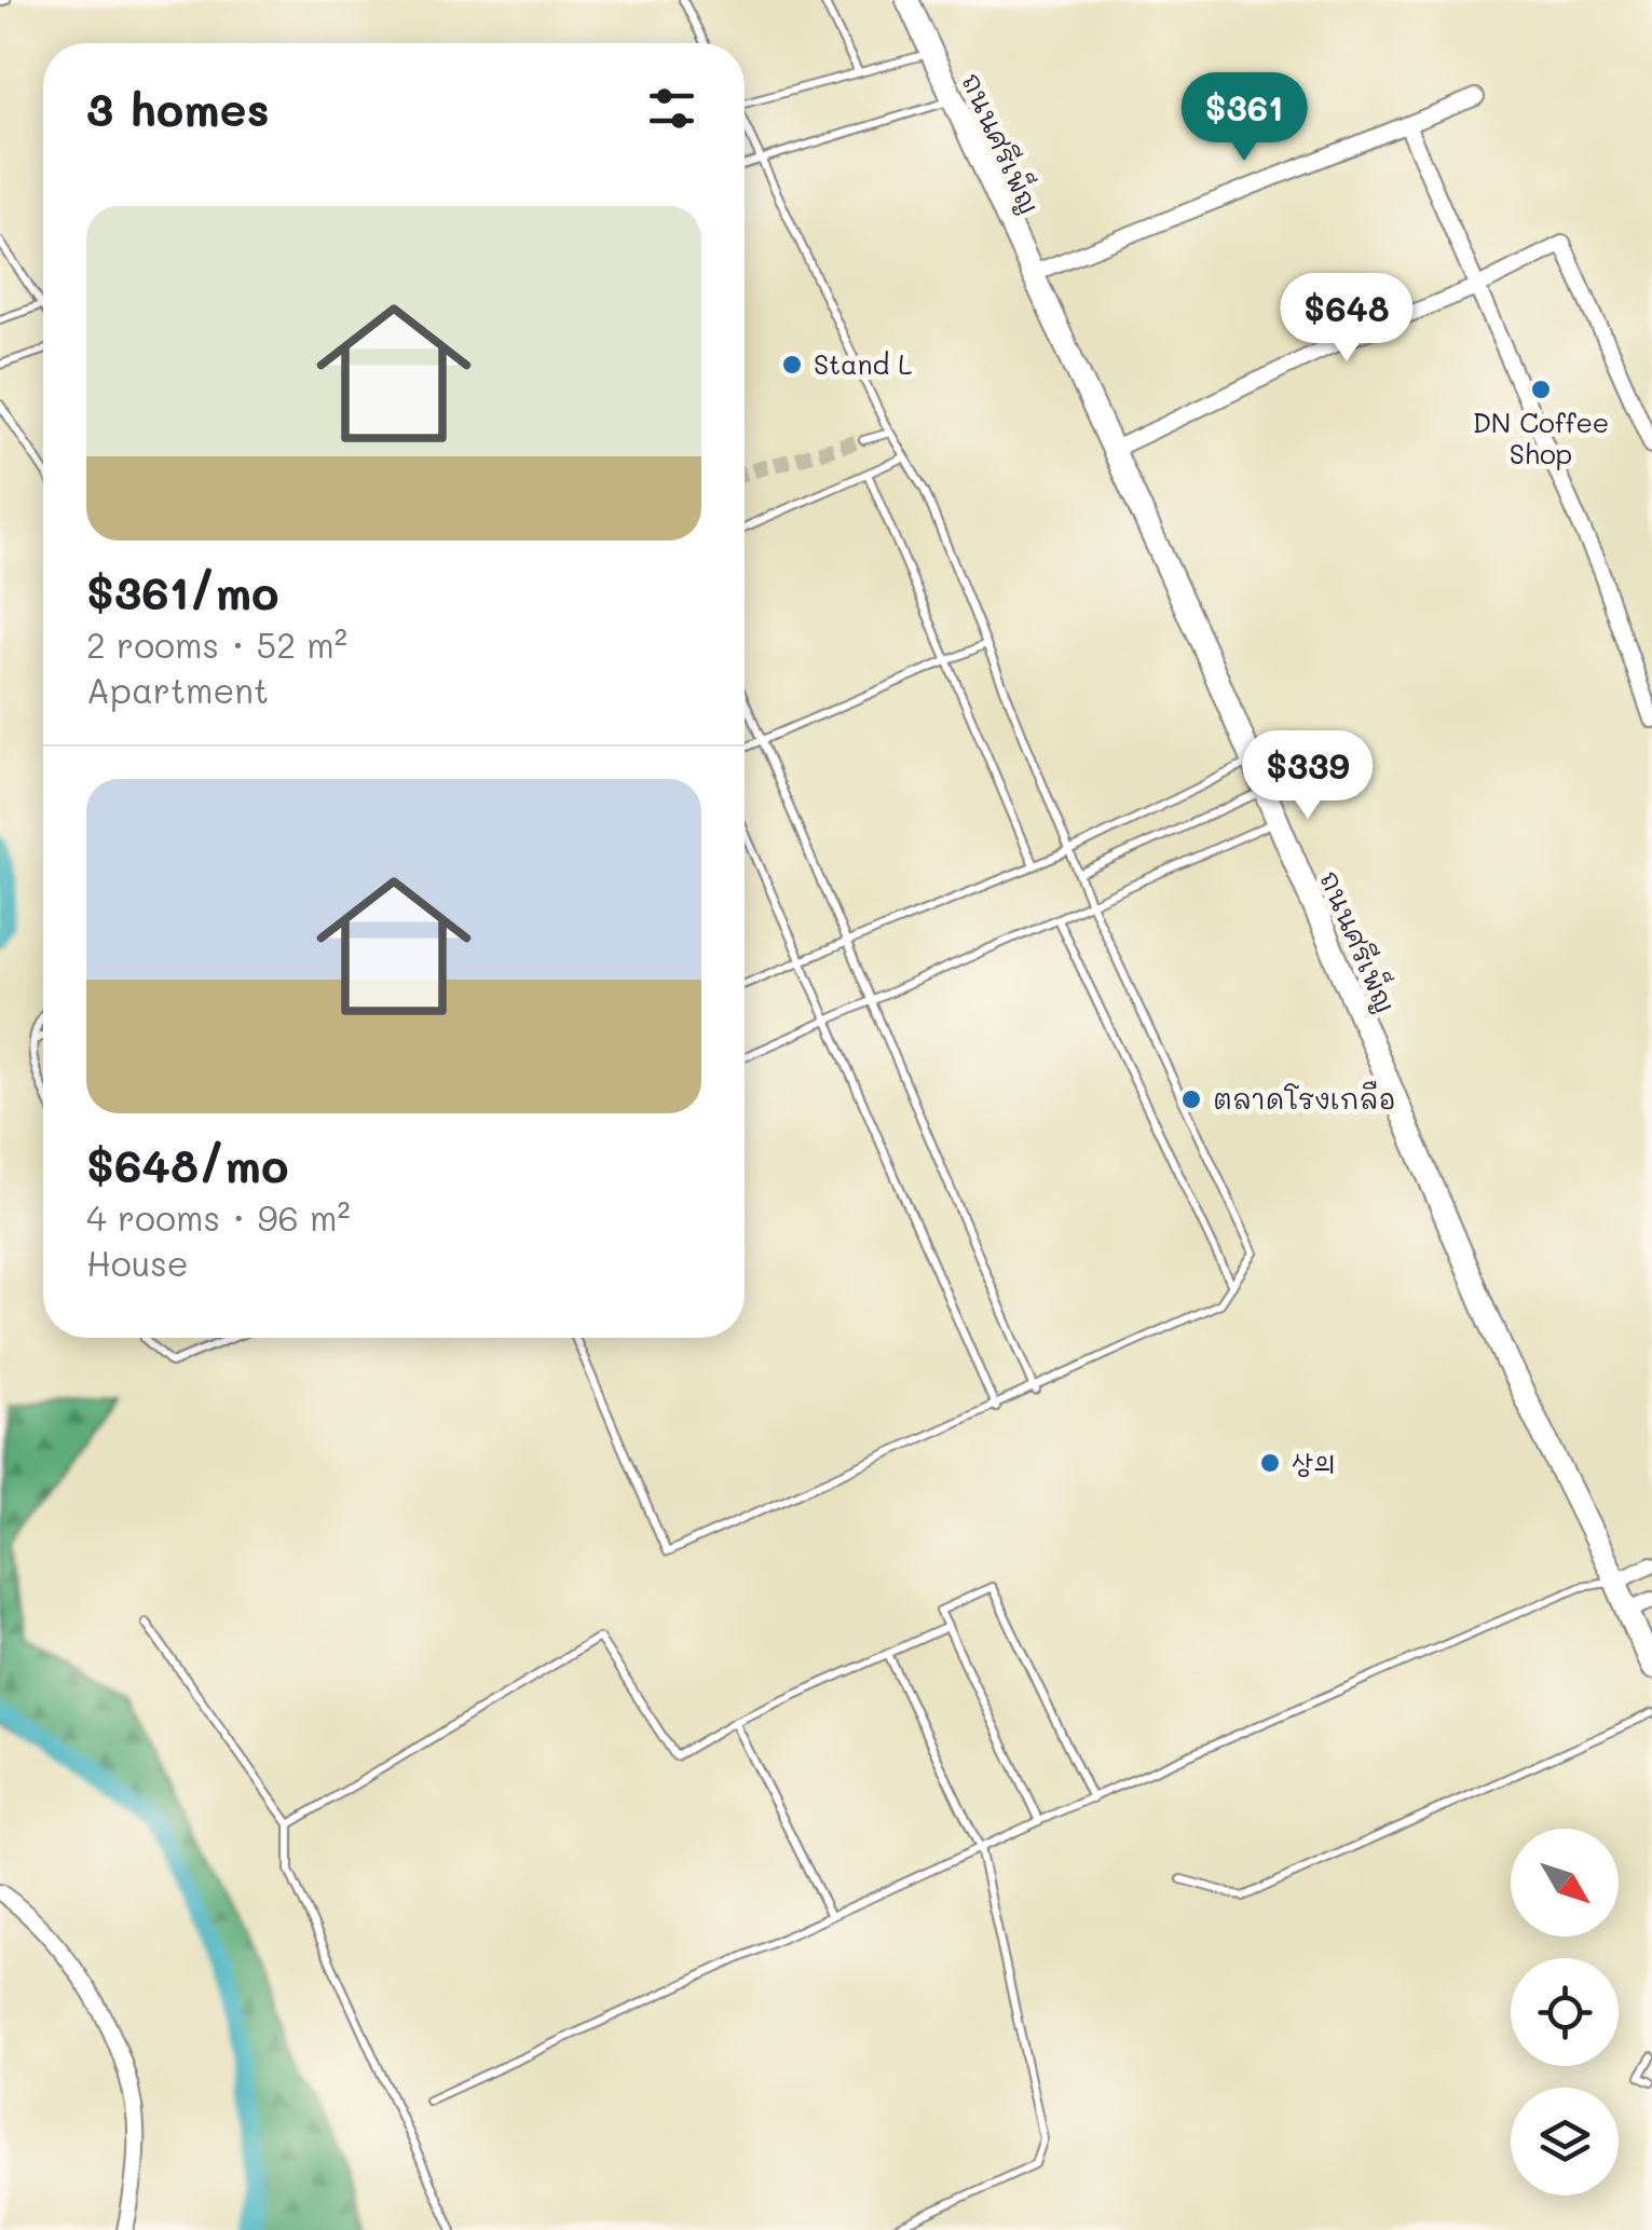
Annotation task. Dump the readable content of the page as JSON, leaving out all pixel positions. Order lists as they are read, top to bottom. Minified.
{"streets":{"main road":["ถนนศรีเพ็ญ"]},"places":["Stand L","DN Coffee Shop","ตลาดโรงเกลือ","상의"],"north":"bottom right","page":{"heading":"3 homes","price":["$361","$648","$339"],"list":[{"name":"$361/mo","note":"2 rooms · 52 m² · Apartment"},{"name":"$648/mo","note":"4 rooms · 96 m² · House"}]}}
